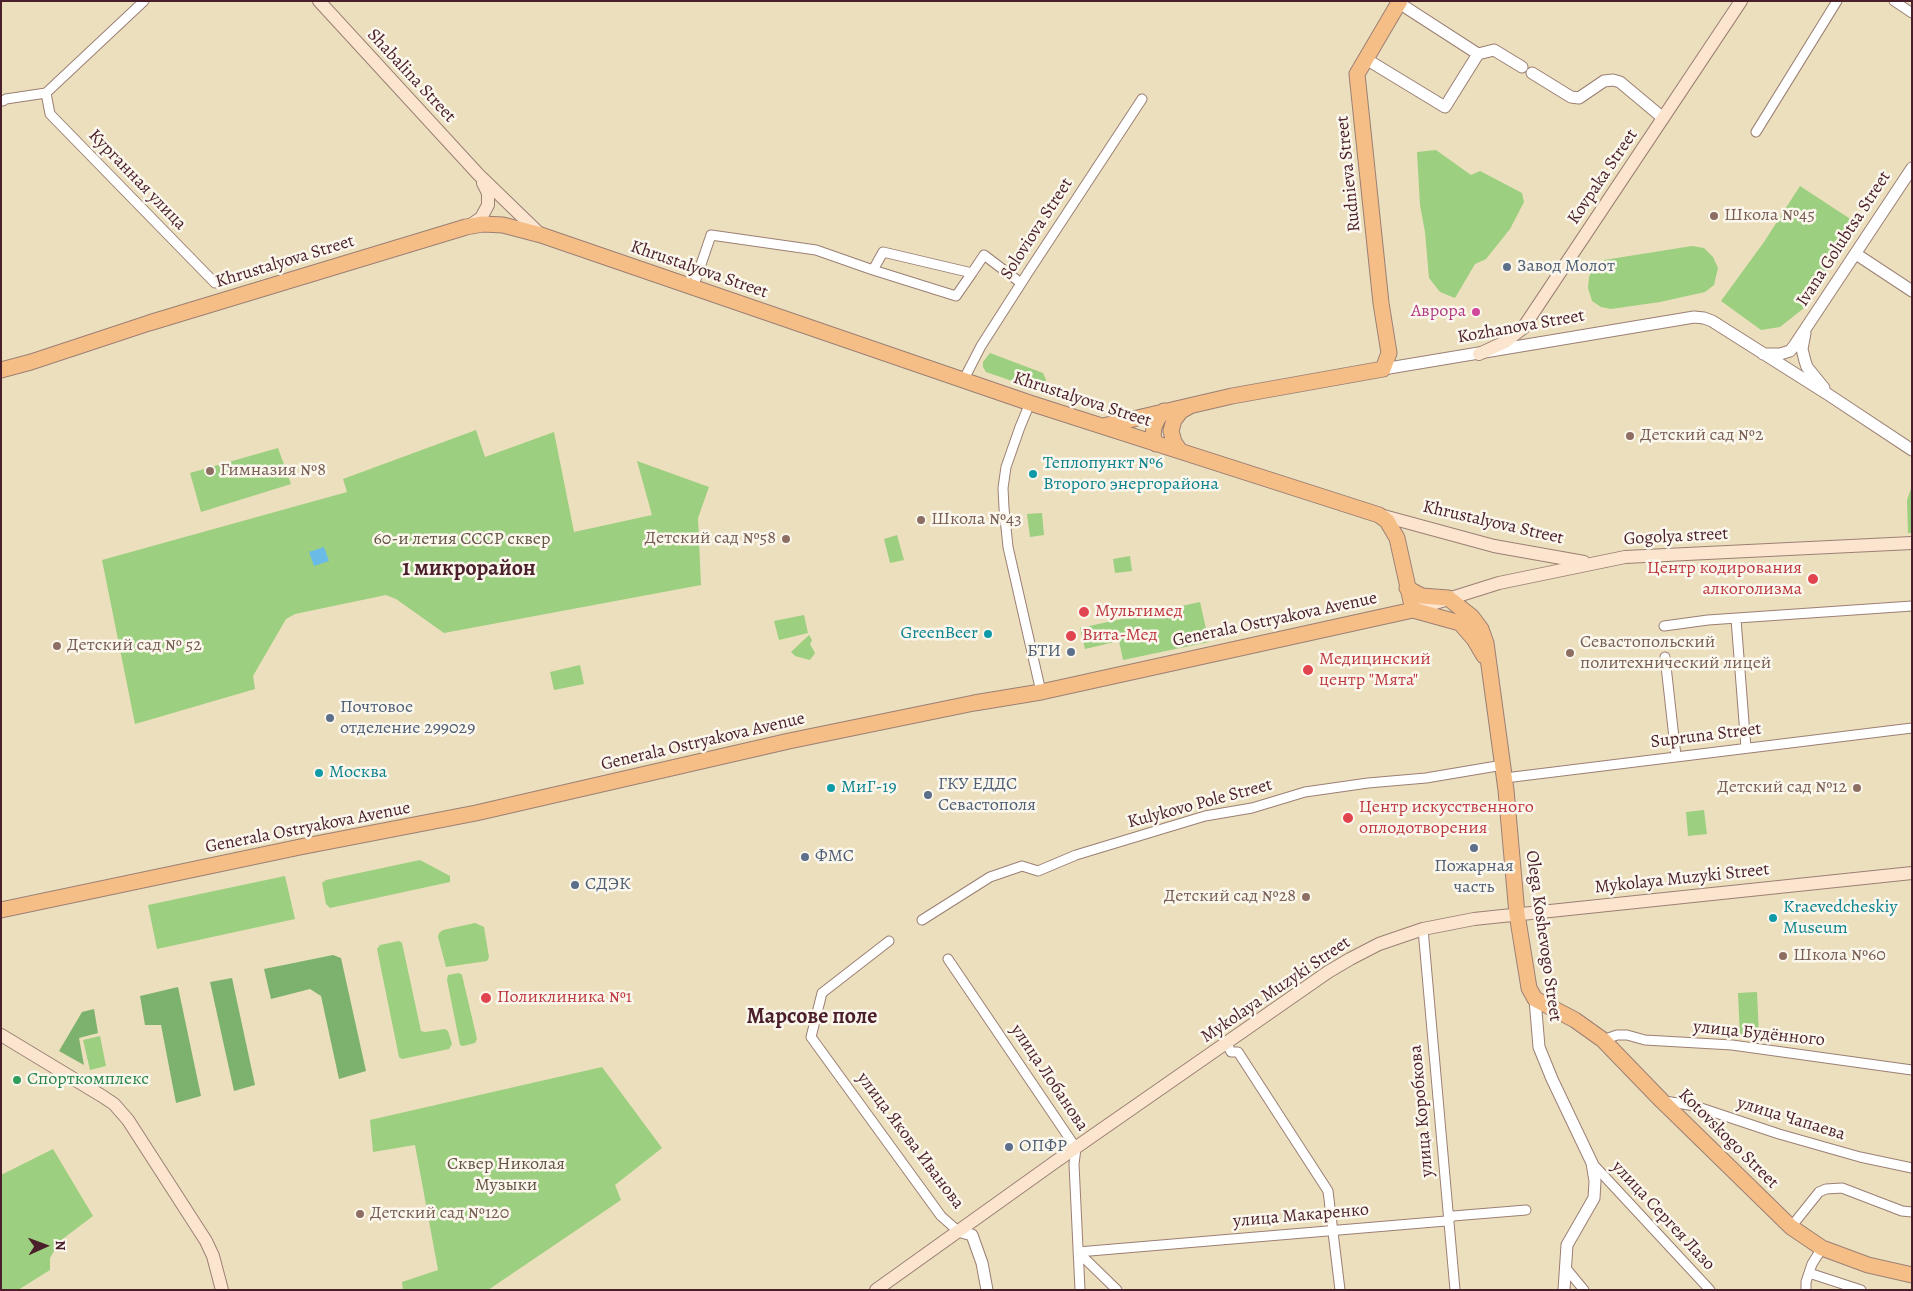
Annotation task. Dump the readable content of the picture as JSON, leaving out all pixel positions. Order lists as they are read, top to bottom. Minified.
{"streets":{"main road":["Shabalina Street","Rudnieva Street","Kovpaka Street","Khrustalyova Street","Kozhanova Street","Gogolya street","Generala Ostryakova Avenue","Mykolaya Muzyki Street","Olega Koshevogo Street","Kotovskogo Street"],"street":["Курганная улица","Soloviova Street","Ivana Golubtsa Street","Supruna Street","Kulykovo Pole Street","улица Будённого","улица Лобанова","улица Коробкова","улица Чапаева","улица Якова Иванова","улица Макаренко","улица Сергея Лазо"]},"crossings":[["Shabalina Street","Khrustalyova Street"],["Rudnieva Street","Kozhanova Street"],["Kovpaka Street","Kozhanova Street"],["Soloviova Street","Khrustalyova Street"],["Ivana Golubtsa Street","Kozhanova Street"],["Khrustalyova Street","Kozhanova Street"],["Khrustalyova Street","Gogolya street"],["Gogolya street","Generala Ostryakova Avenue"],["Gogolya street","Olega Koshevogo Street"],["Supruna Street","Kulykovo Pole Street"],["Supruna Street","Olega Koshevogo Street"],["Kulykovo Pole Street","Olega Koshevogo Street"],["Mykolaya Muzyki Street","Olega Koshevogo Street"],["Mykolaya Muzyki Street","улица Лобанова"],["Mykolaya Muzyki Street","улица Коробкова"],["Mykolaya Muzyki Street","улица Якова Иванова"],["Olega Koshevogo Street","Kotovskogo Street"],["Olega Koshevogo Street","улица Сергея Лазо"],["улица Будённого","Kotovskogo Street"],["улица Лобанова","улица Макаренко"],["улица Коробкова","улица Макаренко"],["улица Чапаева","Kotovskogo Street"]],"districts":["1 микрорайон","Марсове поле"],"parks":["60-и летия СССР сквер","Сквер Николая Музыки"],"places":["Школа №45","Завод Молот","Аврора","Детский сад №2","Гимназия №8","Теплопункт №6 Второго энергорайона","Школа №43","Детский сад №58","Центр кодирования алкоголизма","Мультимед","GreenBeer","Вита-Мед","Детский сад № 52","БТИ","Севастопольский политехнический лицей","Медицинский центр \"Мята\"","Почтовое отделение 299029","Москва","МиГ-19","Детский сад №12","ГКУ ЕДДС Севастополя","Центр искусственного оплодотворения","Пожарная часть","ФМС","СДЭК","Детский сад №28","Kraevedcheskiy Museum","Школа №60","Поликлиника №1","Спорткомплекс","ОПФР","Детский сад №120"],"north":"right"}
